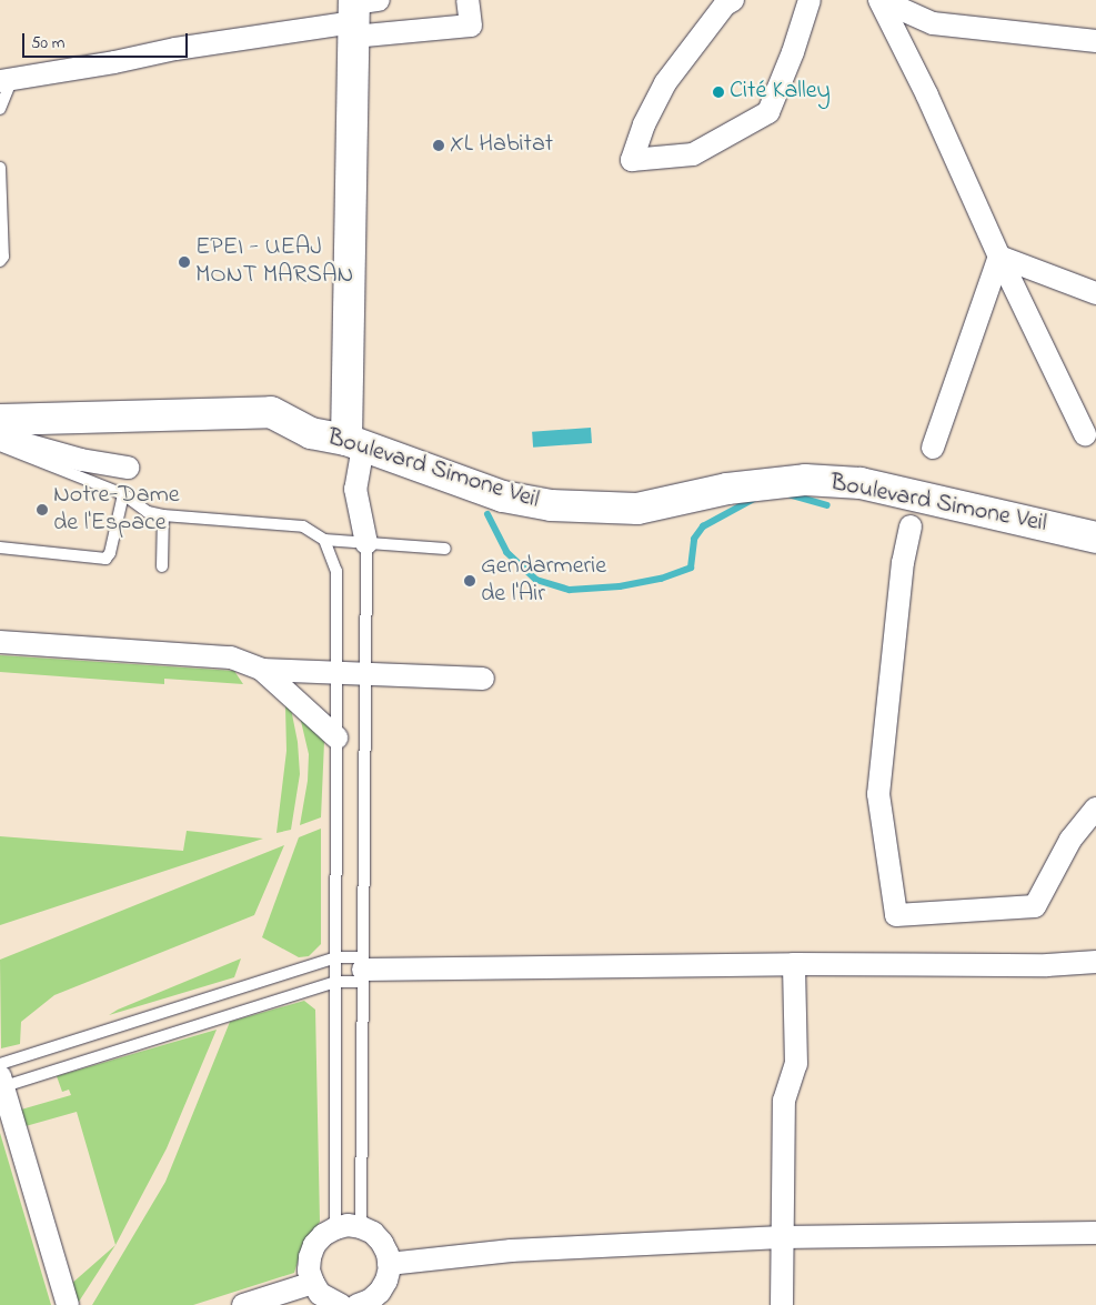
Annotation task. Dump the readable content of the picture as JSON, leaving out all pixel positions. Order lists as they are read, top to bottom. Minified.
{"streets":{"main road":["Boulevard Simone Veil"]},"places":["Cité Kalley","XL Habitat","EPEI - UEAJ MONT MARSAN","Notre-Dame de l'Espace","Gendarmerie de l'Air"],"scale_bar":"50 m"}
